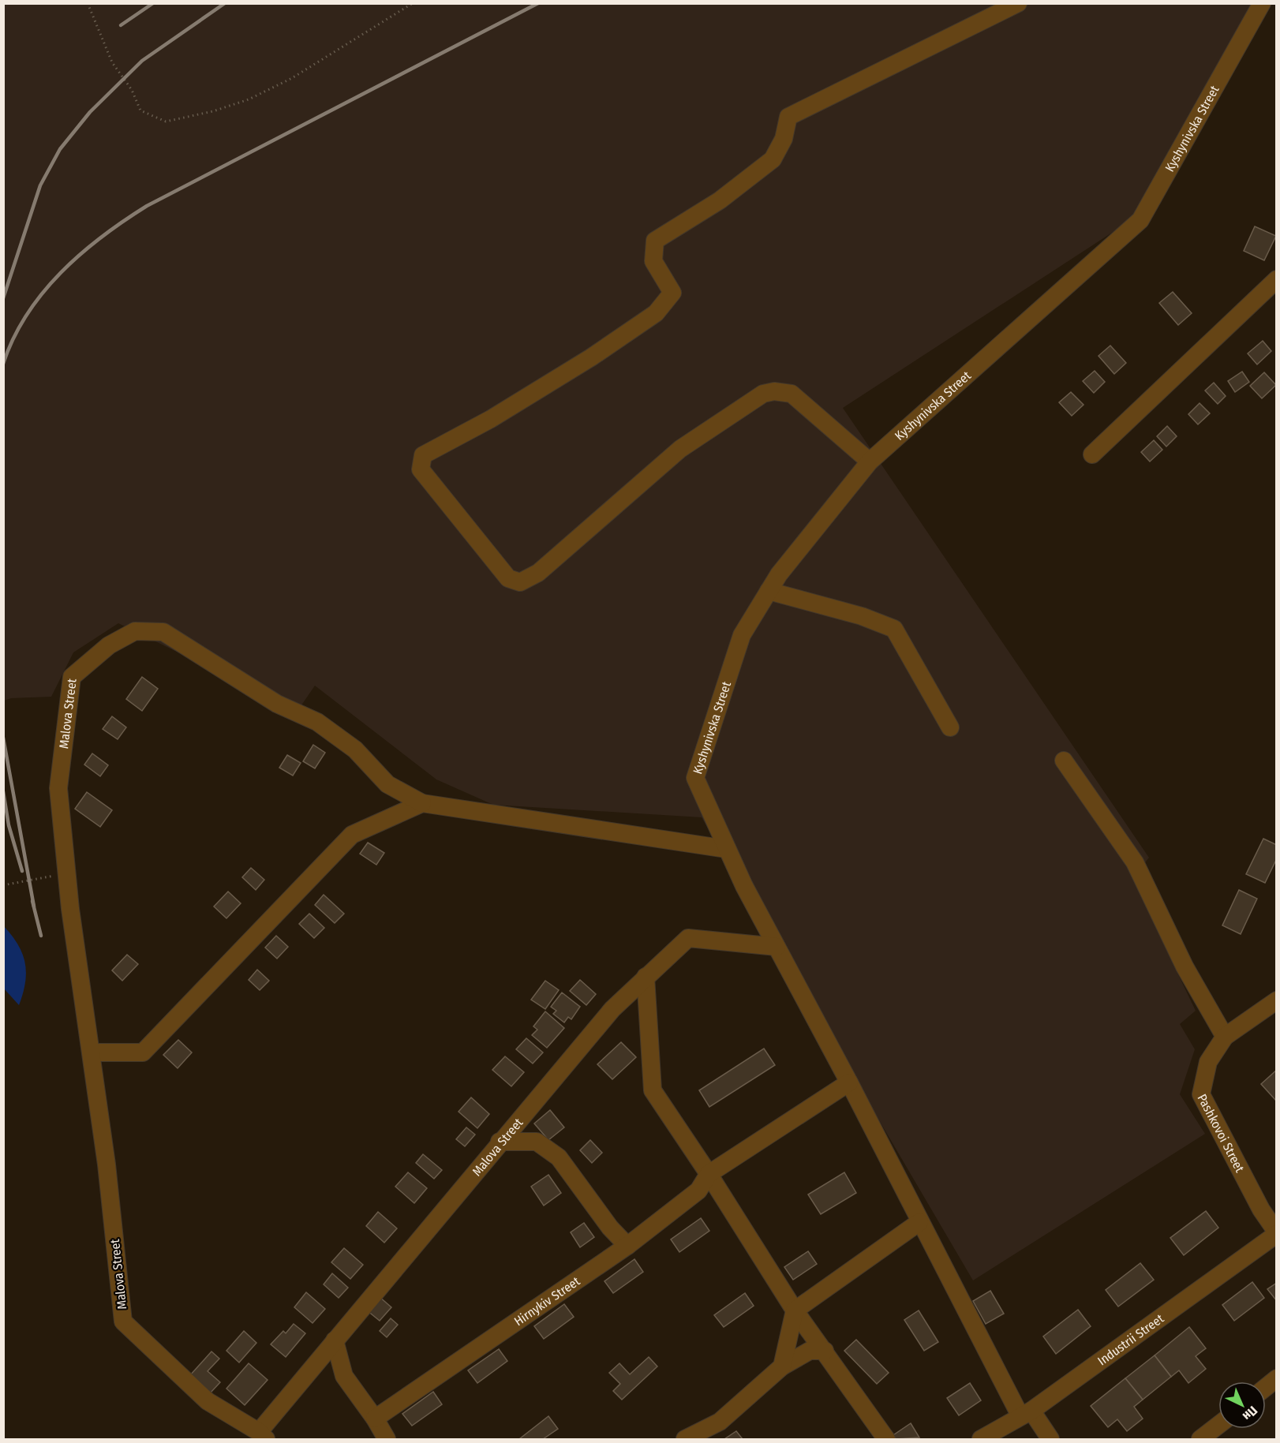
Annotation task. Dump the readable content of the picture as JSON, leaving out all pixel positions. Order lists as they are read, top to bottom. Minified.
{"streets":{"street":["Kyshynivska Street","Malova Street","Pashkovoi Street","Hirnykiv Street","Industrii Street"]},"crossings":[["Kyshynivska Street","Malova Street"],["Kyshynivska Street","Hirnykiv Street"],["Kyshynivska Street","Industrii Street"],["Pashkovoi Street","Industrii Street"]],"north":"bottom right"}
